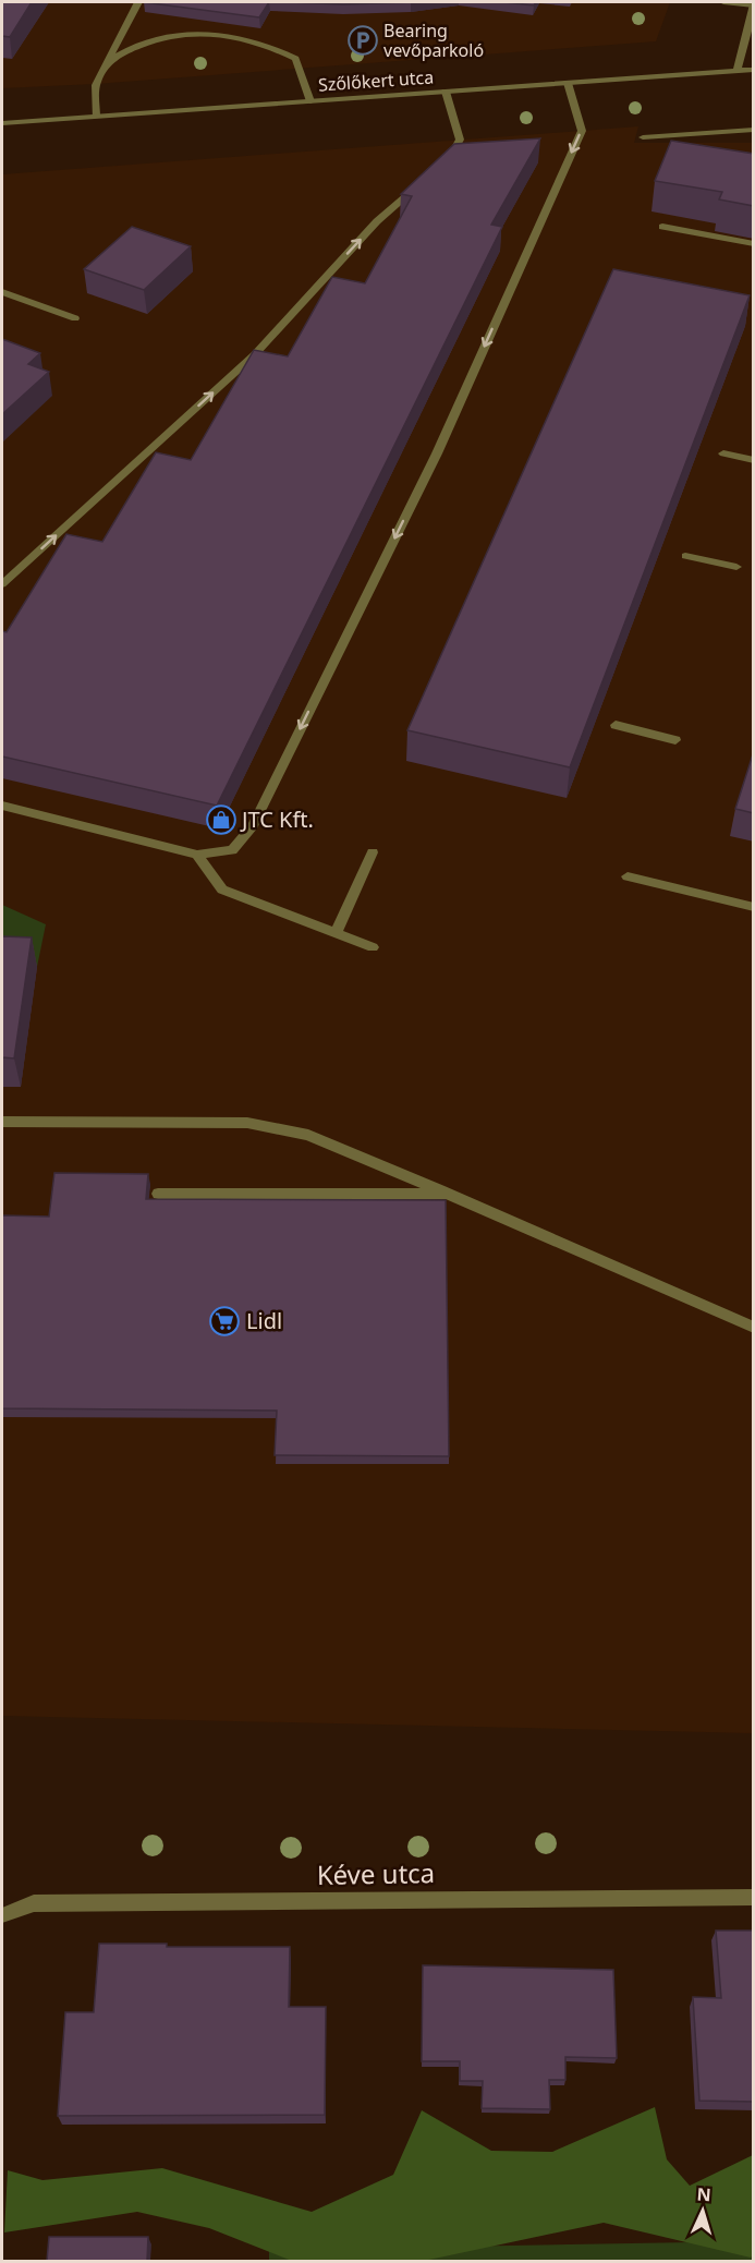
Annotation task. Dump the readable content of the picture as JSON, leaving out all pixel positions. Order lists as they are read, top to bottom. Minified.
{"streets":{"street":["Szőlőkert utca","Kéve utca"]},"places":{"parking":["Bearing vevőparkoló"],"shop":["JTC Kft."],"supermarket":["Lidl"]},"north":"top"}
